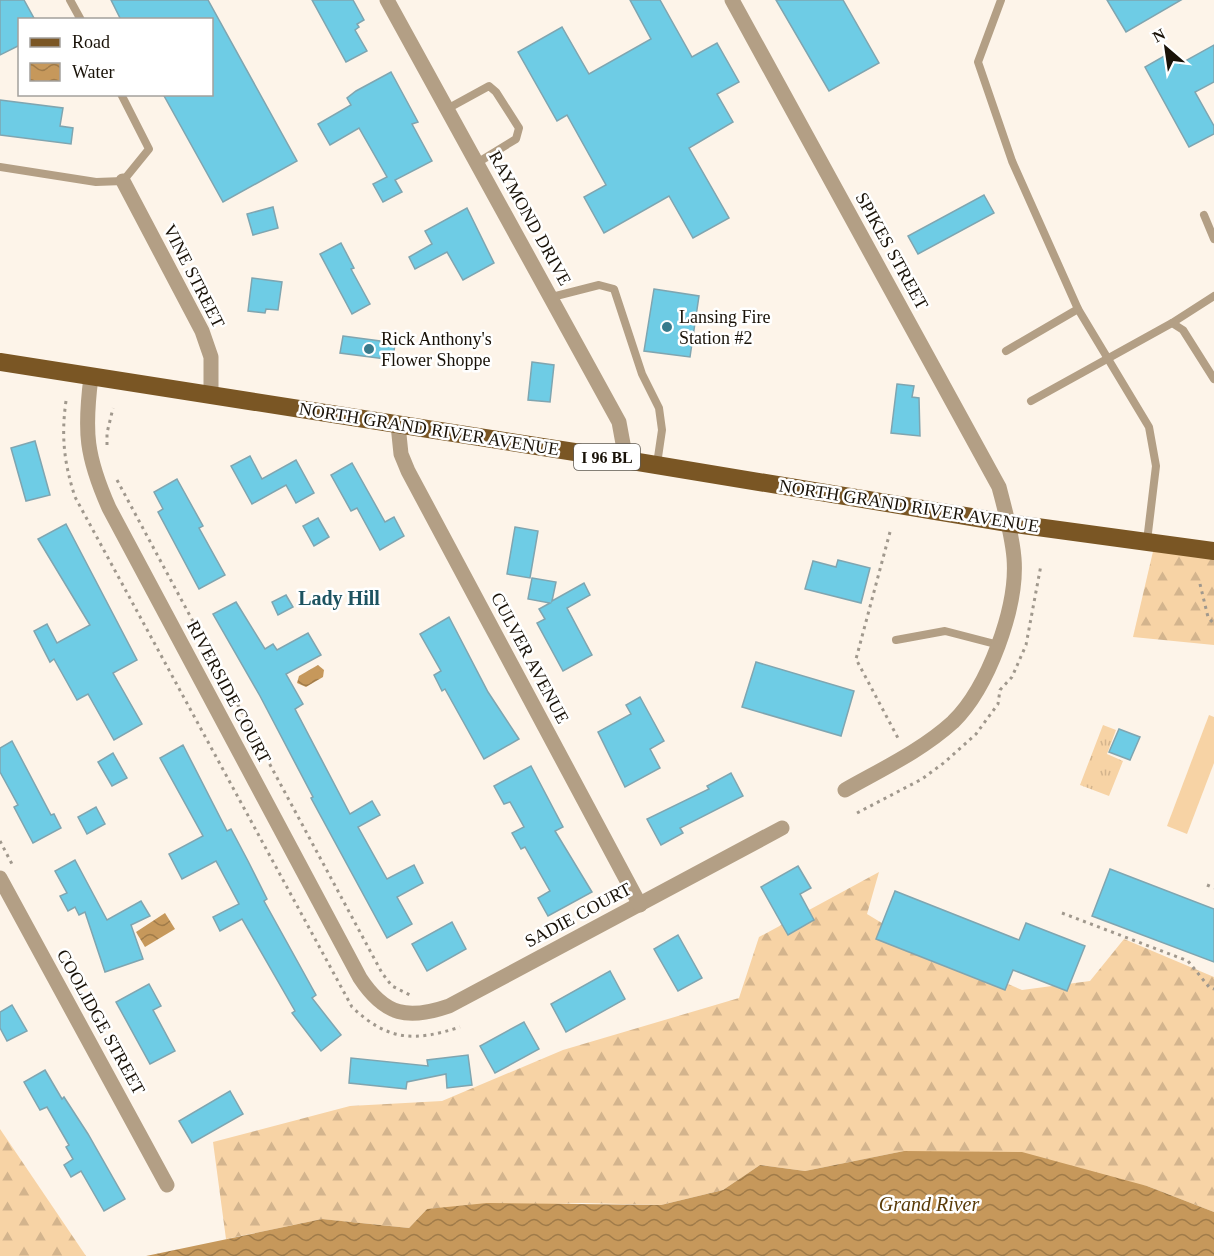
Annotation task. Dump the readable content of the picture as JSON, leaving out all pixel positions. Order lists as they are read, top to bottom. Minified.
{"streets":{"main road":["NORTH GRAND RIVER AVENUE","I 96 BL"],"street":["RAYMOND DRIVE","SPIKES STREET","VINE STREET","CULVER AVENUE","RIVERSIDE COURT","SADIE COURT","COOLIDGE STREET"]},"crossings":[["RAYMOND DRIVE","NORTH GRAND RIVER AVENUE"],["SPIKES STREET","NORTH GRAND RIVER AVENUE"],["VINE STREET","NORTH GRAND RIVER AVENUE"],["NORTH GRAND RIVER AVENUE","CULVER AVENUE"],["NORTH GRAND RIVER AVENUE","RIVERSIDE COURT"],["CULVER AVENUE","SADIE COURT"],["RIVERSIDE COURT","SADIE COURT"]],"districts":["Lady Hill"],"water":["Grand River"],"places":["Lansing Fire Station #2","Rick Anthony's Flower Shoppe"],"legend":["Road","Water"],"north":"top left"}
